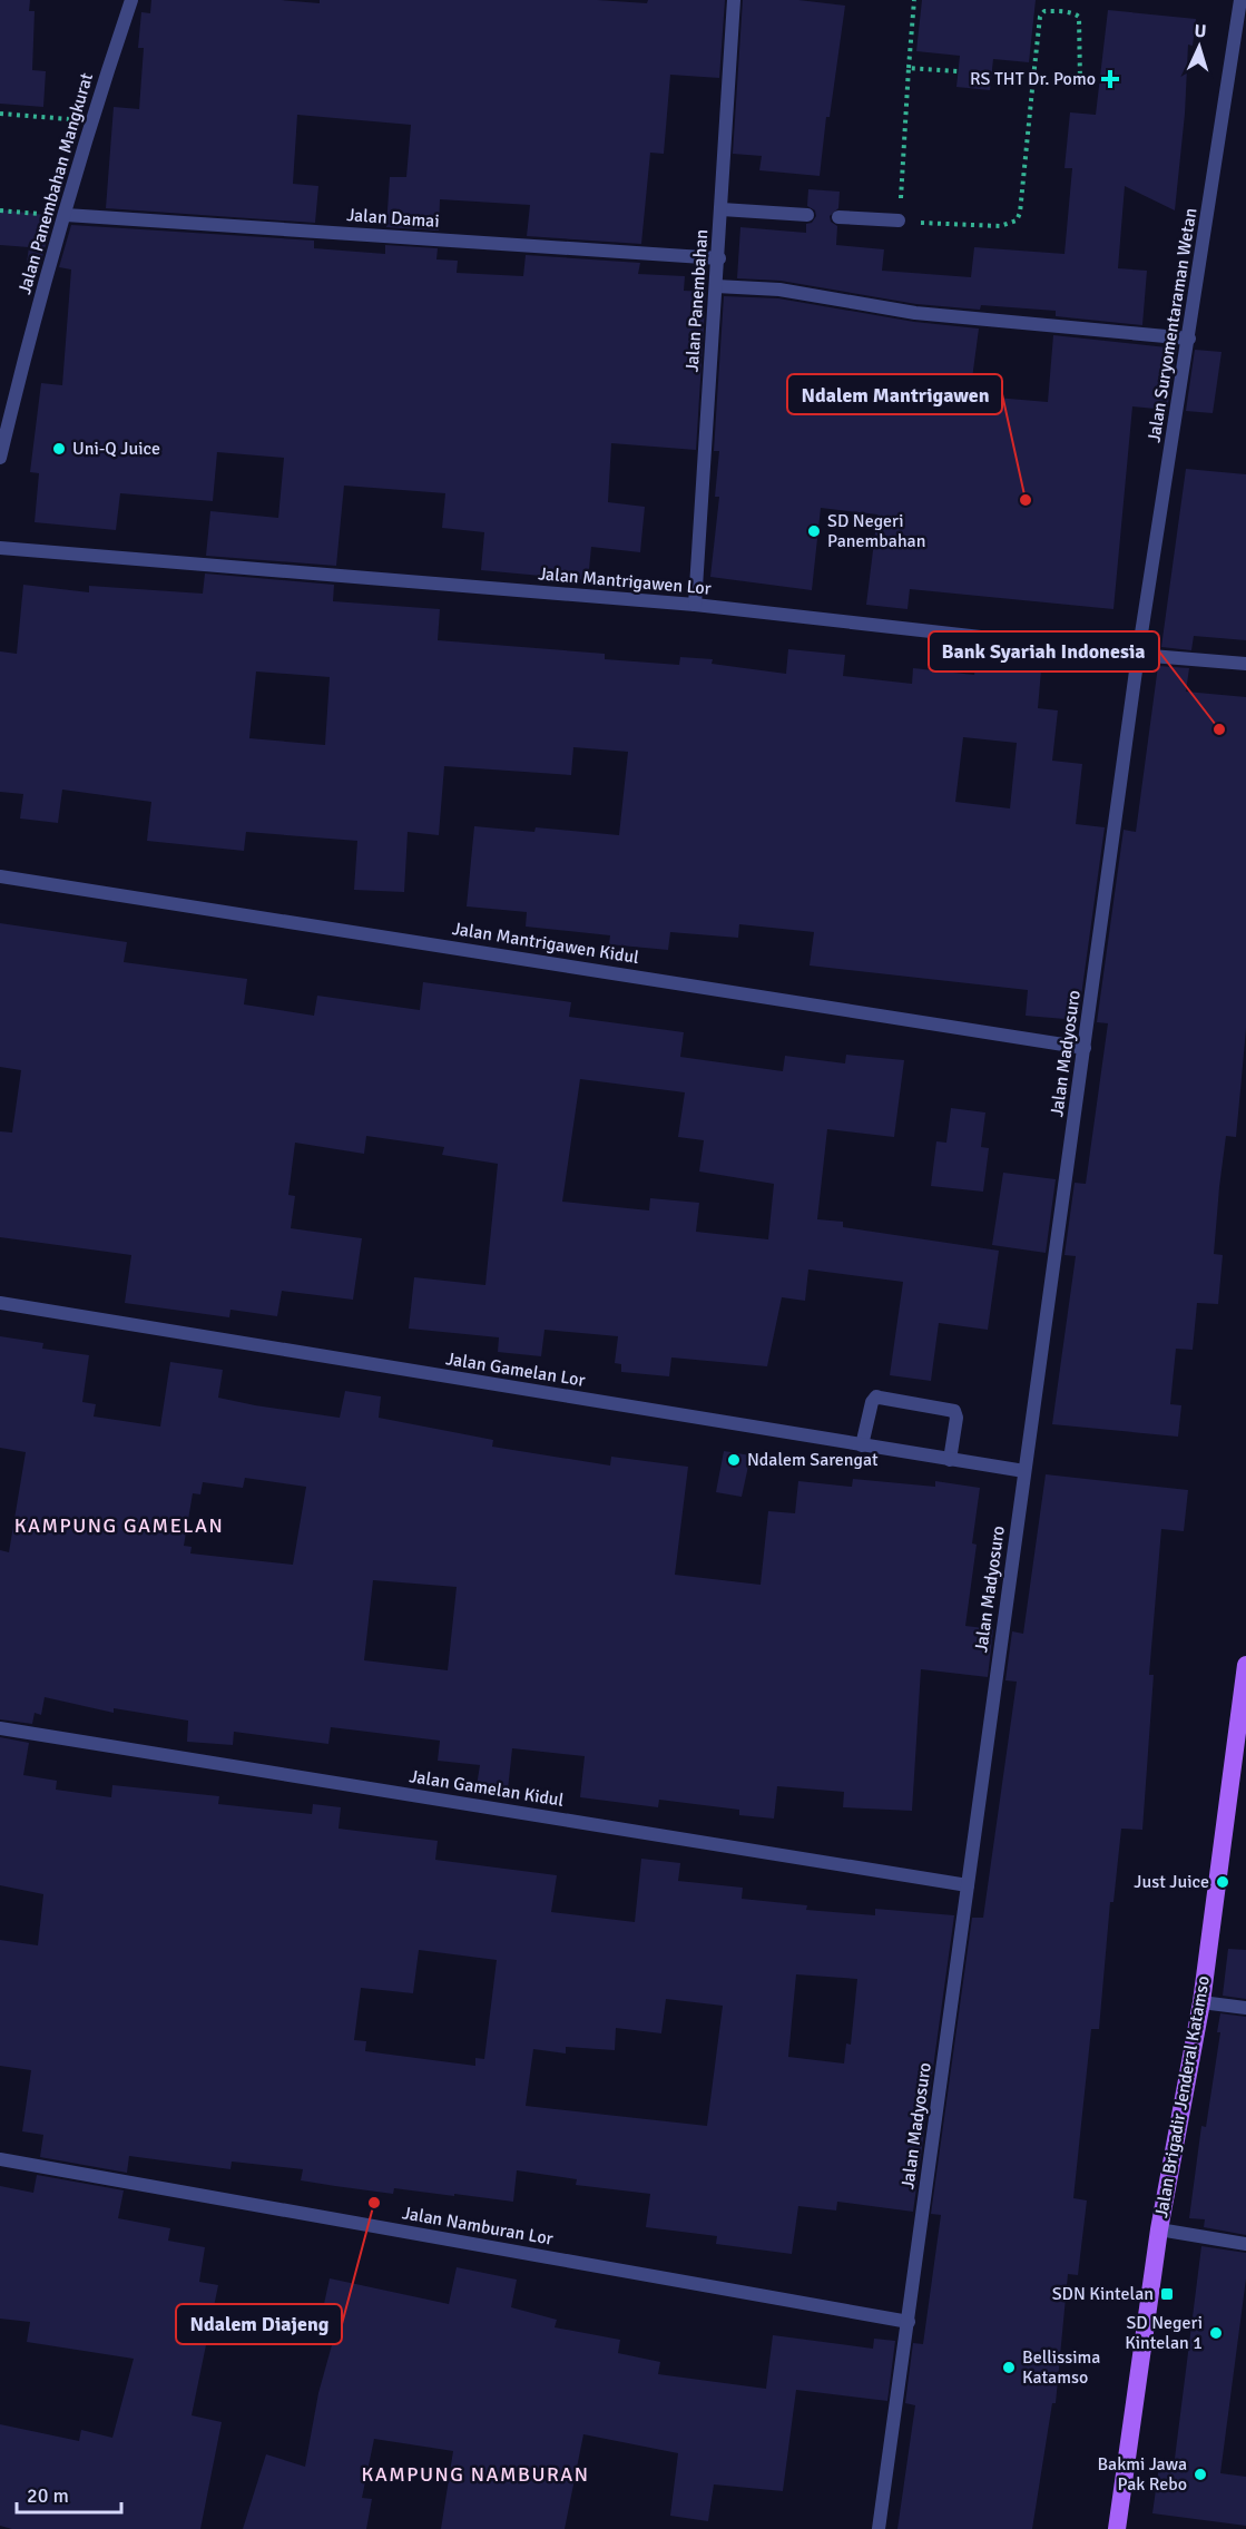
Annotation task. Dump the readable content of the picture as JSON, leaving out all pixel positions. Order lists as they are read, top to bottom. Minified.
{"streets":{"main road":["Jalan Brigadir Jenderal Katamso"],"street":["Jalan Panembahan Mangkurat","Jalan Damai","Jalan Panembahan","Jalan Suryomentaraman Wetan","Jalan Mantrigawen Lor","Jalan Mantrigawen Kidul","Jalan Madyosuro","Jalan Gamelan Lor","Jalan Gamelan Kidul","Jalan Namburan Lor"]},"crossings":[["Jalan Panembahan Mangkurat","Jalan Damai"],["Jalan Damai","Jalan Panembahan"],["Jalan Panembahan","Jalan Mantrigawen Lor"],["Jalan Suryomentaraman Wetan","Jalan Mantrigawen Lor"],["Jalan Suryomentaraman Wetan","Jalan Madyosuro"],["Jalan Mantrigawen Lor","Jalan Madyosuro"],["Jalan Mantrigawen Kidul","Jalan Madyosuro"],["Jalan Madyosuro","Jalan Gamelan Lor"],["Jalan Madyosuro","Jalan Gamelan Kidul"],["Jalan Madyosuro","Jalan Namburan Lor"]],"districts":["KAMPUNG GAMELAN","KAMPUNG NAMBURAN"],"places":{"health":["RS THT Dr. Pomo"],"other":["Uni-Q Juice","Ndalem Mantrigawen","SD Negeri Panembahan","Bank Syariah Indonesia","Ndalem Sarengat","Just Juice","Ndalem Diajeng","SD Negeri Kintelan 1","Bellissima Katamso","Bakmi Jawa Pak Rebo"],"transit":["SDN Kintelan"]},"scale_bar":"20 m","north":"top"}
